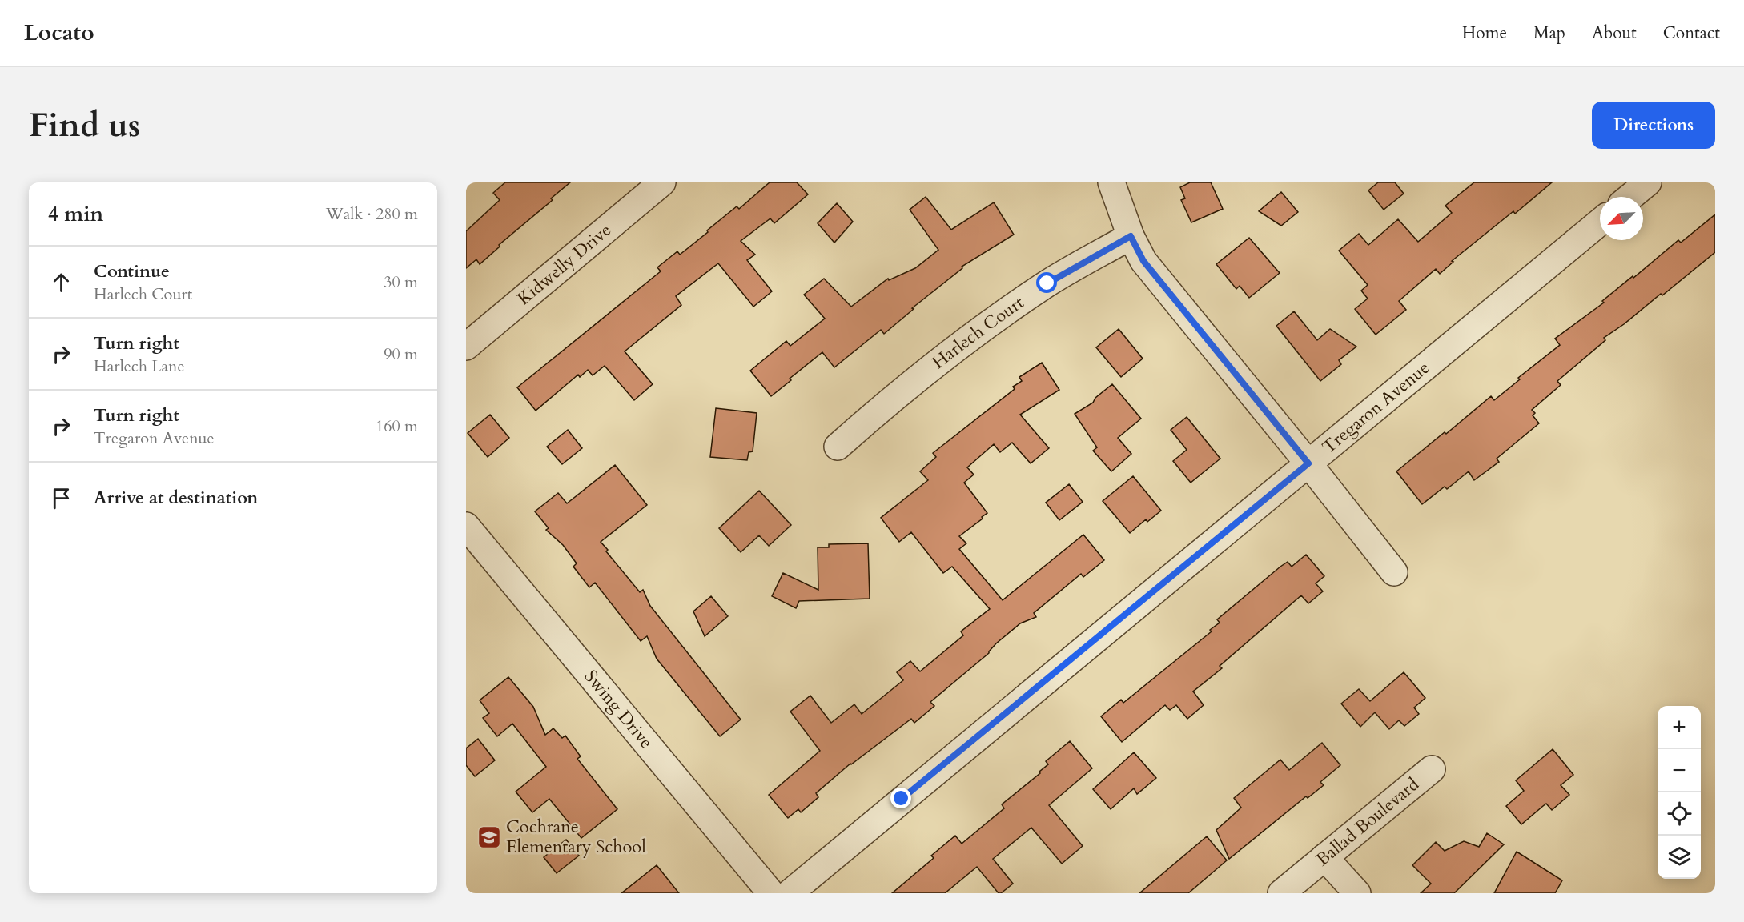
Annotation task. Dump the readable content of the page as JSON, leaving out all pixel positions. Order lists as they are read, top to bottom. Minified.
{"streets":{"street":["Kidwelly Drive","Harlech Court","Tregaron Avenue","Swing Drive","Ballad Boulevard"]},"places":{"school or university":["Cochrane Elementary School"]},"north":"bottom left","page":{"header":"Locato","nav":["Home","Map","About","Contact"],"buttons":"Directions","title":"Find us","heading":["4 min","Walk · 280 m"],"list":[["Continue","Harlech Court","30 m"],["Turn right","Harlech Lane","90 m"],["Turn right","Tregaron Avenue","160 m"],"Arrive at destination"],"map_buttons":["+","−"]}}
